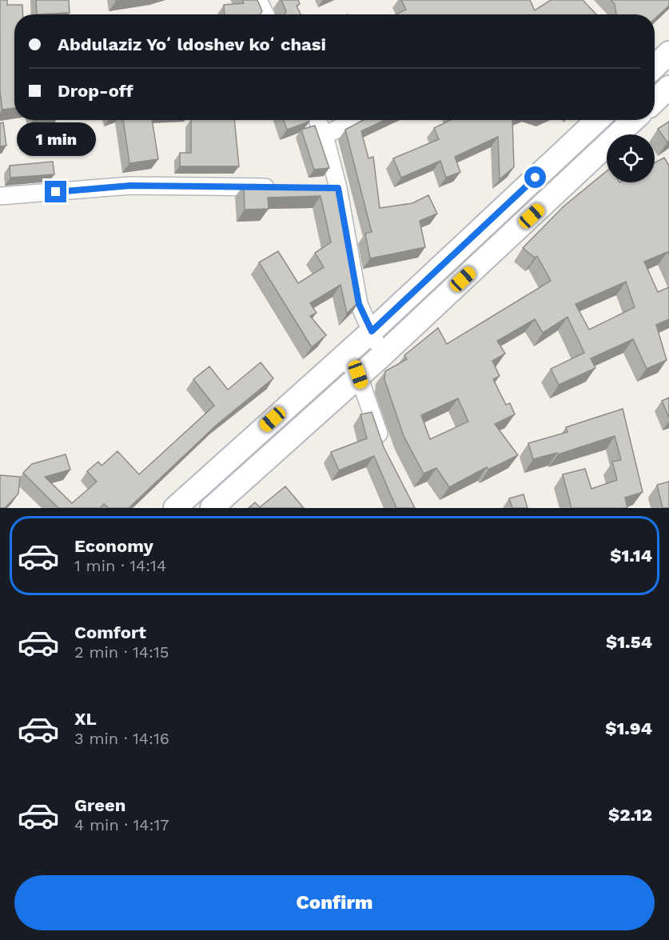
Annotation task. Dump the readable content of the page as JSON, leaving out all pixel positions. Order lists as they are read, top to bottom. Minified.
{"page":{"banner":["Abdulaziz Yoʻldoshev koʻchasi","Drop-off"],"bubble":"1 min","list":[{"name":"Economy","note":"1 min · 14:14","value":"$1.14"},{"name":"Comfort","note":"2 min · 14:15","value":"$1.54"},{"name":"XL","note":"3 min · 14:16","value":"$1.94"},{"name":"Green","note":"4 min · 14:17","value":"$2.12"}],"buttons":"Confirm"}}
